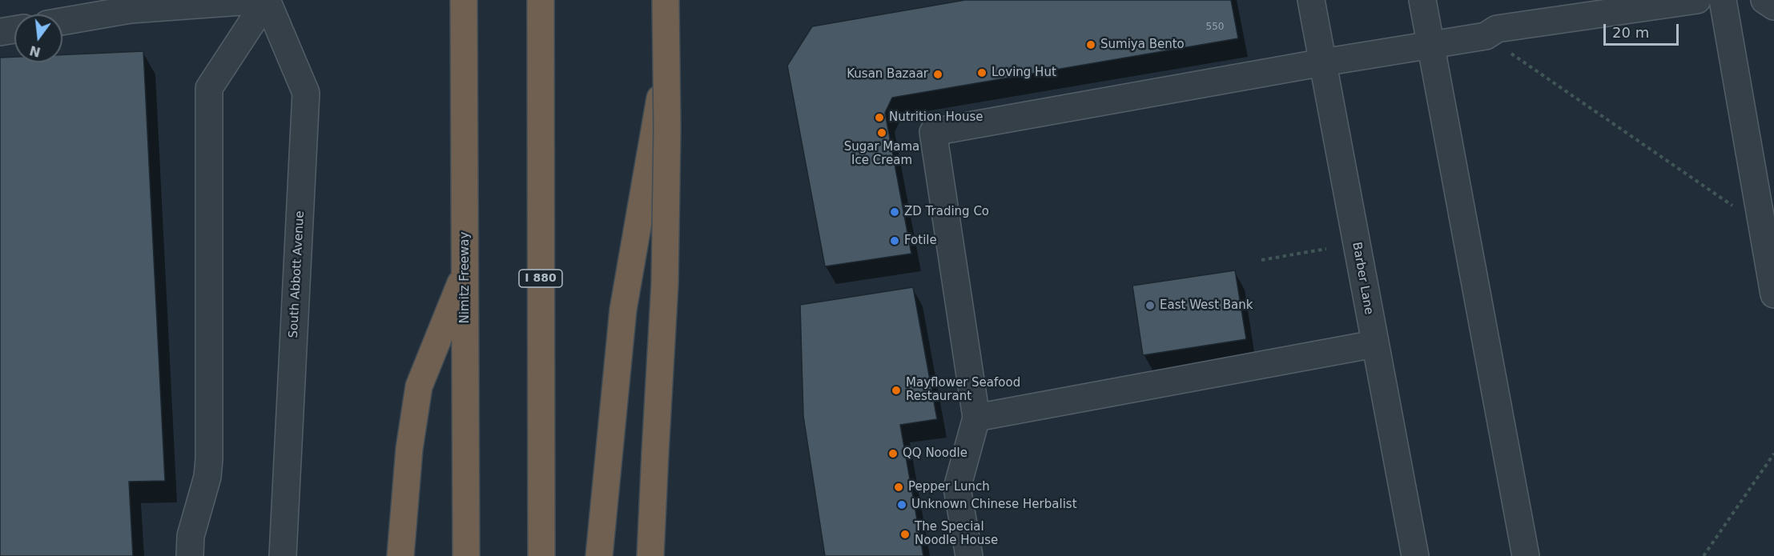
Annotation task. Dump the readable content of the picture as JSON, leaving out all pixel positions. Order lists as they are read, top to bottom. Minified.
{"streets":{"highway":["Nimitz Freeway","I 880"],"street":["South Abbott Avenue","Barber Lane"]},"places":["Sumiya Bento","Loving Hut","Kusan Bazaar","Nutrition House","Sugar Mama Ice Cream","ZD Trading Co","Fotile","East West Bank","Mayflower Seafood Restaurant","QQ Noodle","Pepper Lunch","Unknown Chinese Herbalist","The Special Noodle House"],"house_numbers":["550"],"scale_bar":"20 m","north":"bottom"}
